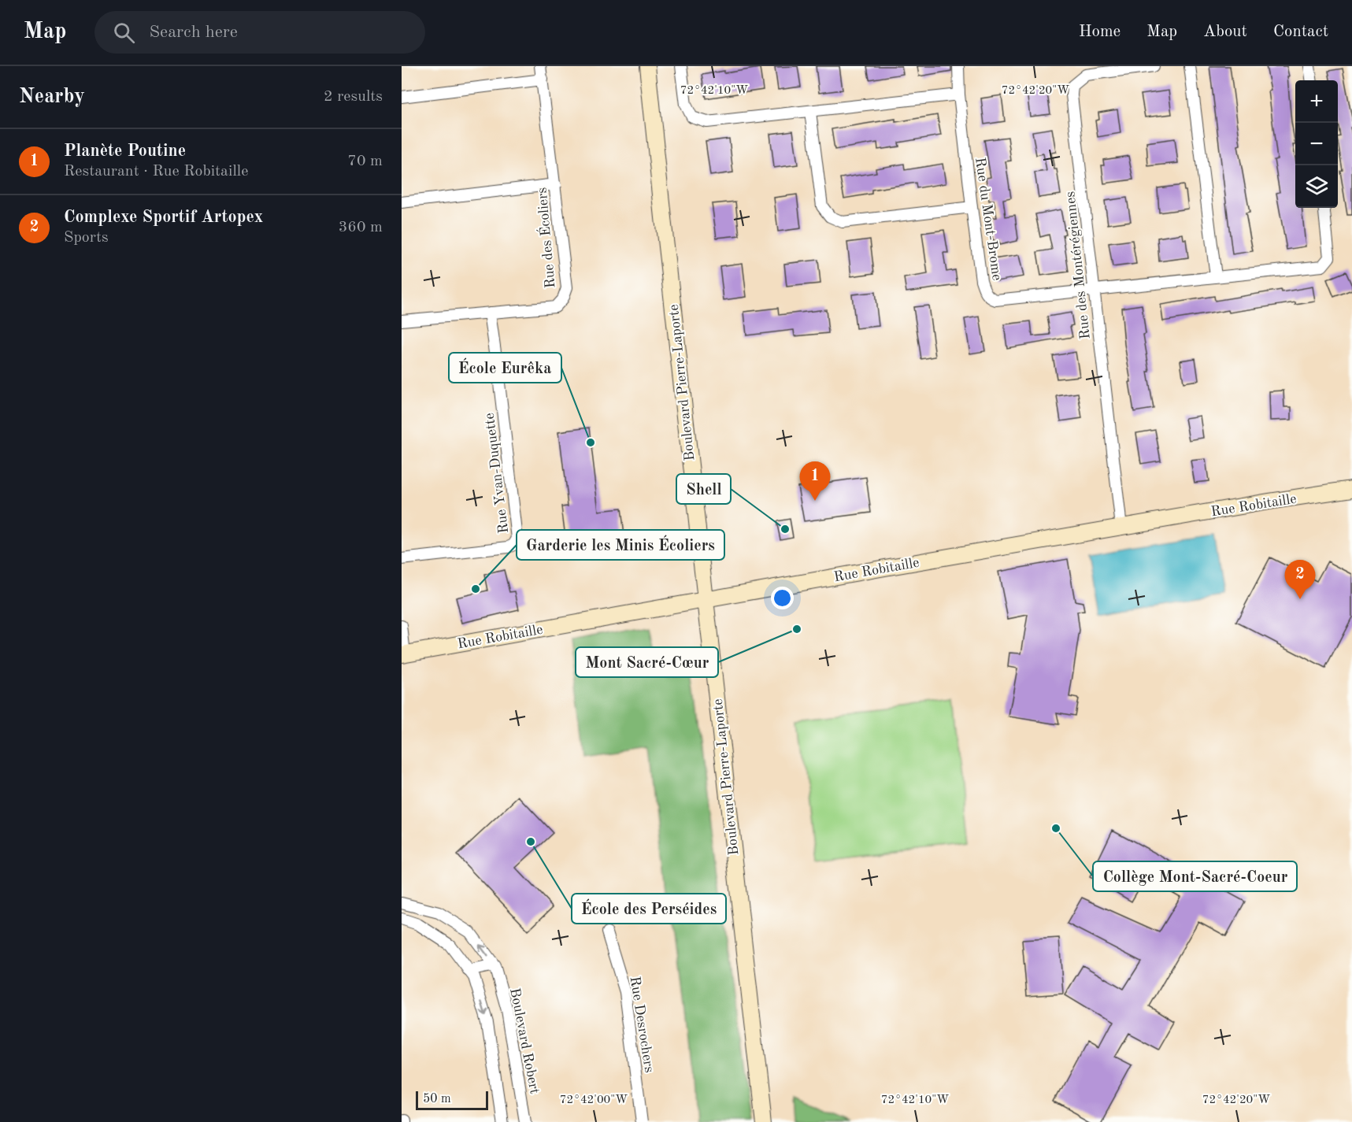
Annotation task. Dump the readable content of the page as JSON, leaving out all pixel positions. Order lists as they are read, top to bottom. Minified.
{"streets":{"main road":["Boulevard Pierre-Laporte","Rue Robitaille"],"street":["Rue du Mont-Brome","Rue des Écoliers","Rue des Montérégiennes","Rue Yvan-Duquette","Rue Desrochers","Boulevard Robert"]},"crossings":[["Rue du Mont-Brome","Rue des Montérégiennes"],["Rue des Écoliers","Rue Yvan-Duquette"],["Rue des Montérégiennes","Rue Robitaille"],["Boulevard Pierre-Laporte","Rue Robitaille"]],"places":["École Eurêka","Shell","Garderie les Minis Écoliers","Mont Sacré-Cœur","Collège Mont-Sacré-Coeur","École des Perséides"],"scale_bar":"50 m","page":{"header":"Map","search":"Search here","nav":["Home","Map","About","Contact"],"heading":["Nearby","2 results"],"map_buttons":["+","−"],"list":[{"mark":"1","name":"Planète Poutine","note":"Restaurant · Rue Robitaille","value":"70 m"},{"mark":"2","name":"Complexe Sportif Artopex","note":"Sports","value":"360 m"}],"pins":["1","2"],"scale":"50 m"},"coordinates":["72°42'10\"W","72°42'20\"W","72°42'00\"W"]}
